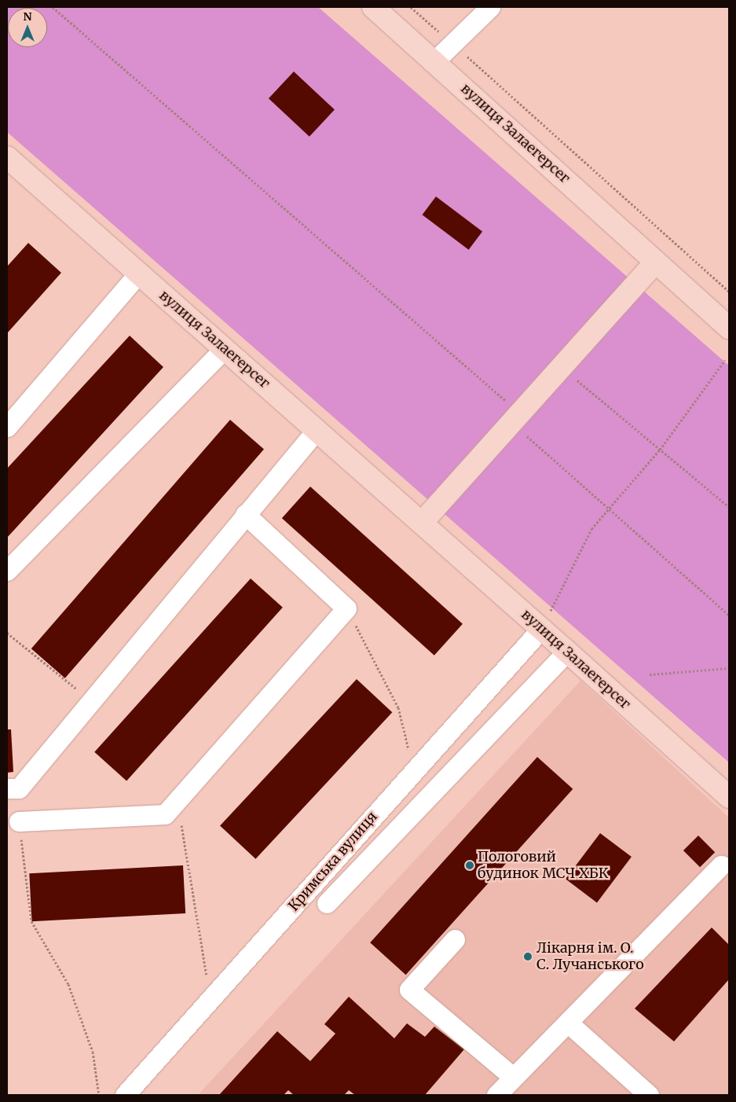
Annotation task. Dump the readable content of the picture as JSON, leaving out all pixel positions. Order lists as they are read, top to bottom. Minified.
{"streets":{"main road":["вулиця Залаегерсег"],"street":["Кримська вулиця"]},"crossings":[["вулиця Залаегерсег","Кримська вулиця"]],"places":["Пологовий будинок МСЧ ХБК","Лікарня ім. О. С. Лучанського"],"north":"top"}
